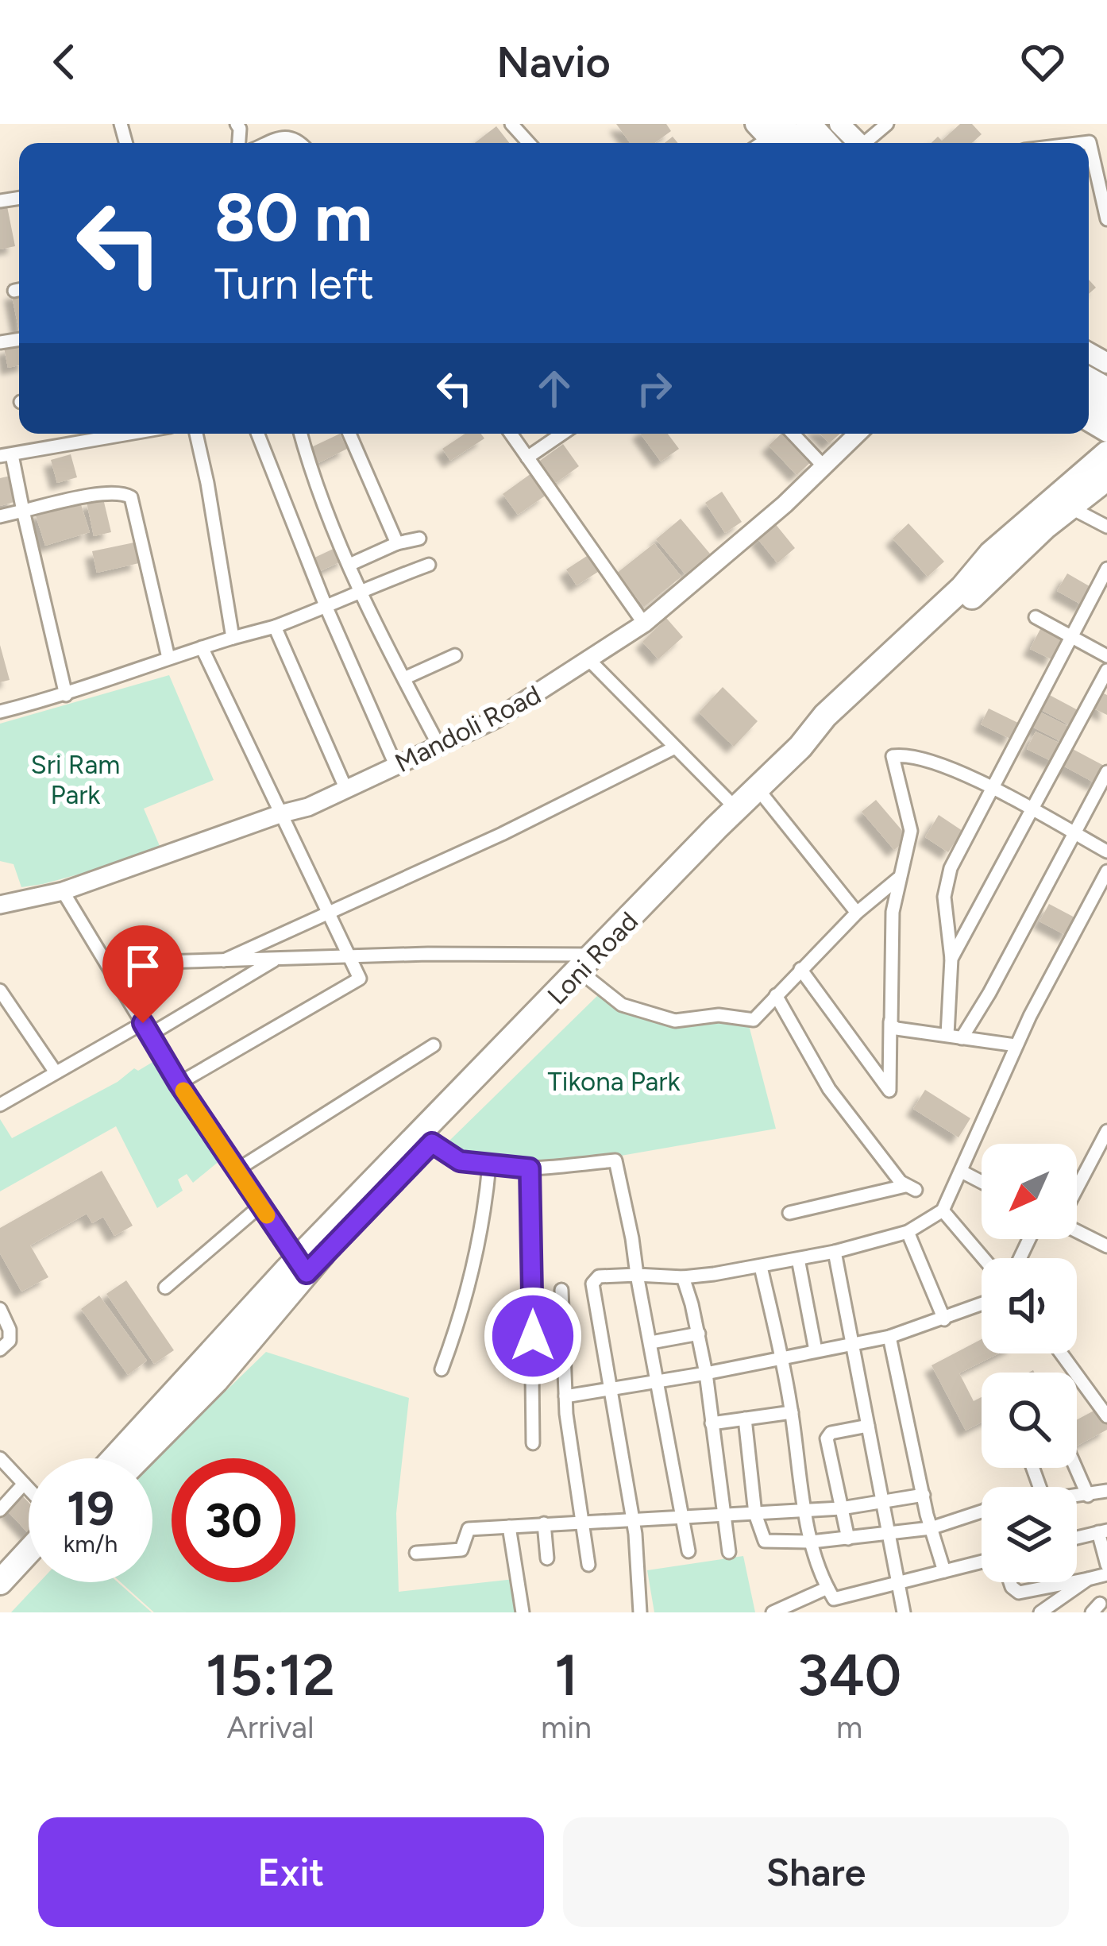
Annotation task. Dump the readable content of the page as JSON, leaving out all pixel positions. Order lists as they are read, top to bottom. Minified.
{"streets":{"highway":["Loni Road"],"street":["Mandoli Road"]},"parks":["Sri Ram Park","Tikona Park"],"north":"bottom left","page":{"header":"Navio","turn":["80 m","Turn left"],"speed":"19 km/h","limit":"30","eta":["15:12","Arrival","1","min","340","m"],"buttons":["Exit","Share"]}}
